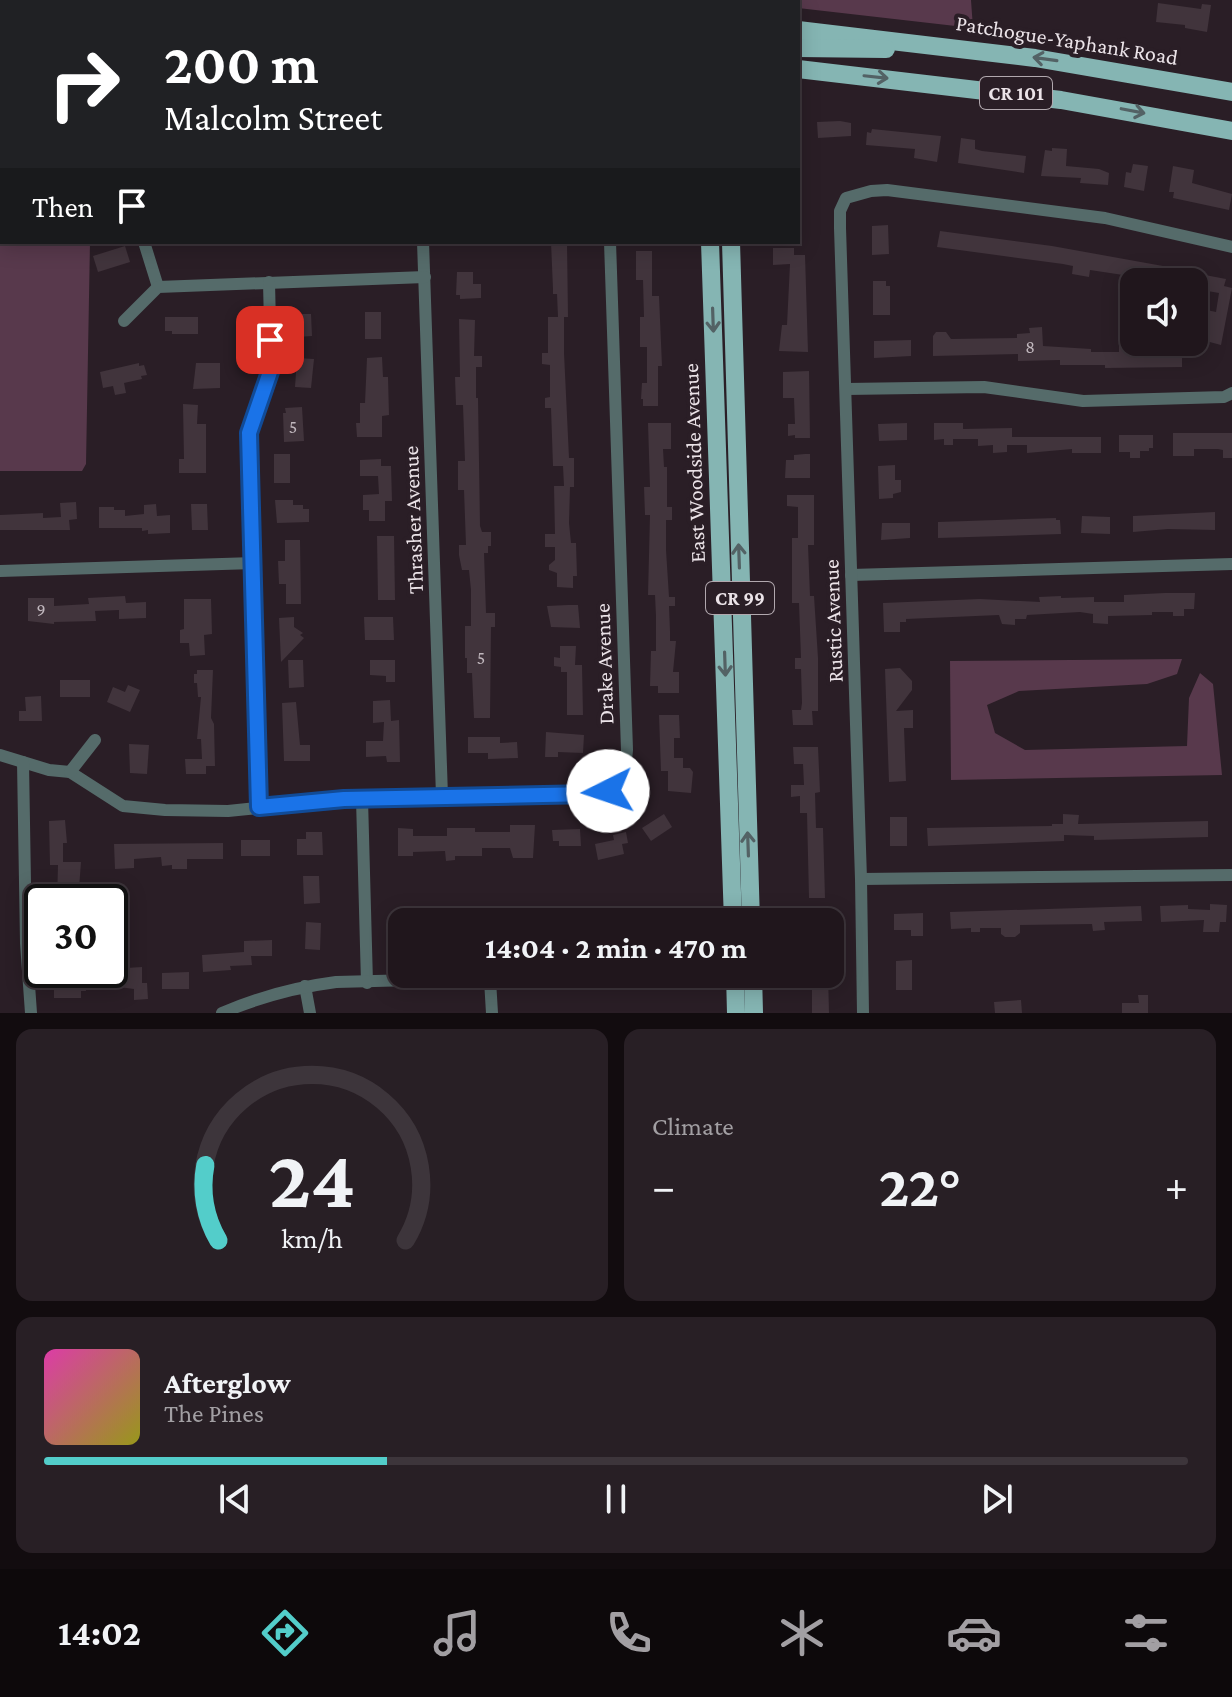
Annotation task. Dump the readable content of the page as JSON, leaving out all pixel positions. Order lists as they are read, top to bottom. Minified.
{"streets":{"main road":["Patchogue-Yaphank Road","CR 101","East Woodside Avenue","CR 99"],"street":["Thrasher Avenue","Rustic Avenue","Drake Avenue"]},"crossings":[["Thrasher Avenue","Drake Avenue"]],"house_numbers":["8","5","9","5"],"page":{"turn":["200 m","Malcolm Street"],"then":"Then","limit":"30","trip":"14:04 · 2 min · 470 m","tile":"Climate","heat":["−","22°","+"],"song":["Afterglow","The Pines"],"tabs":"14:02","gauge":["24","km/h"]}}
